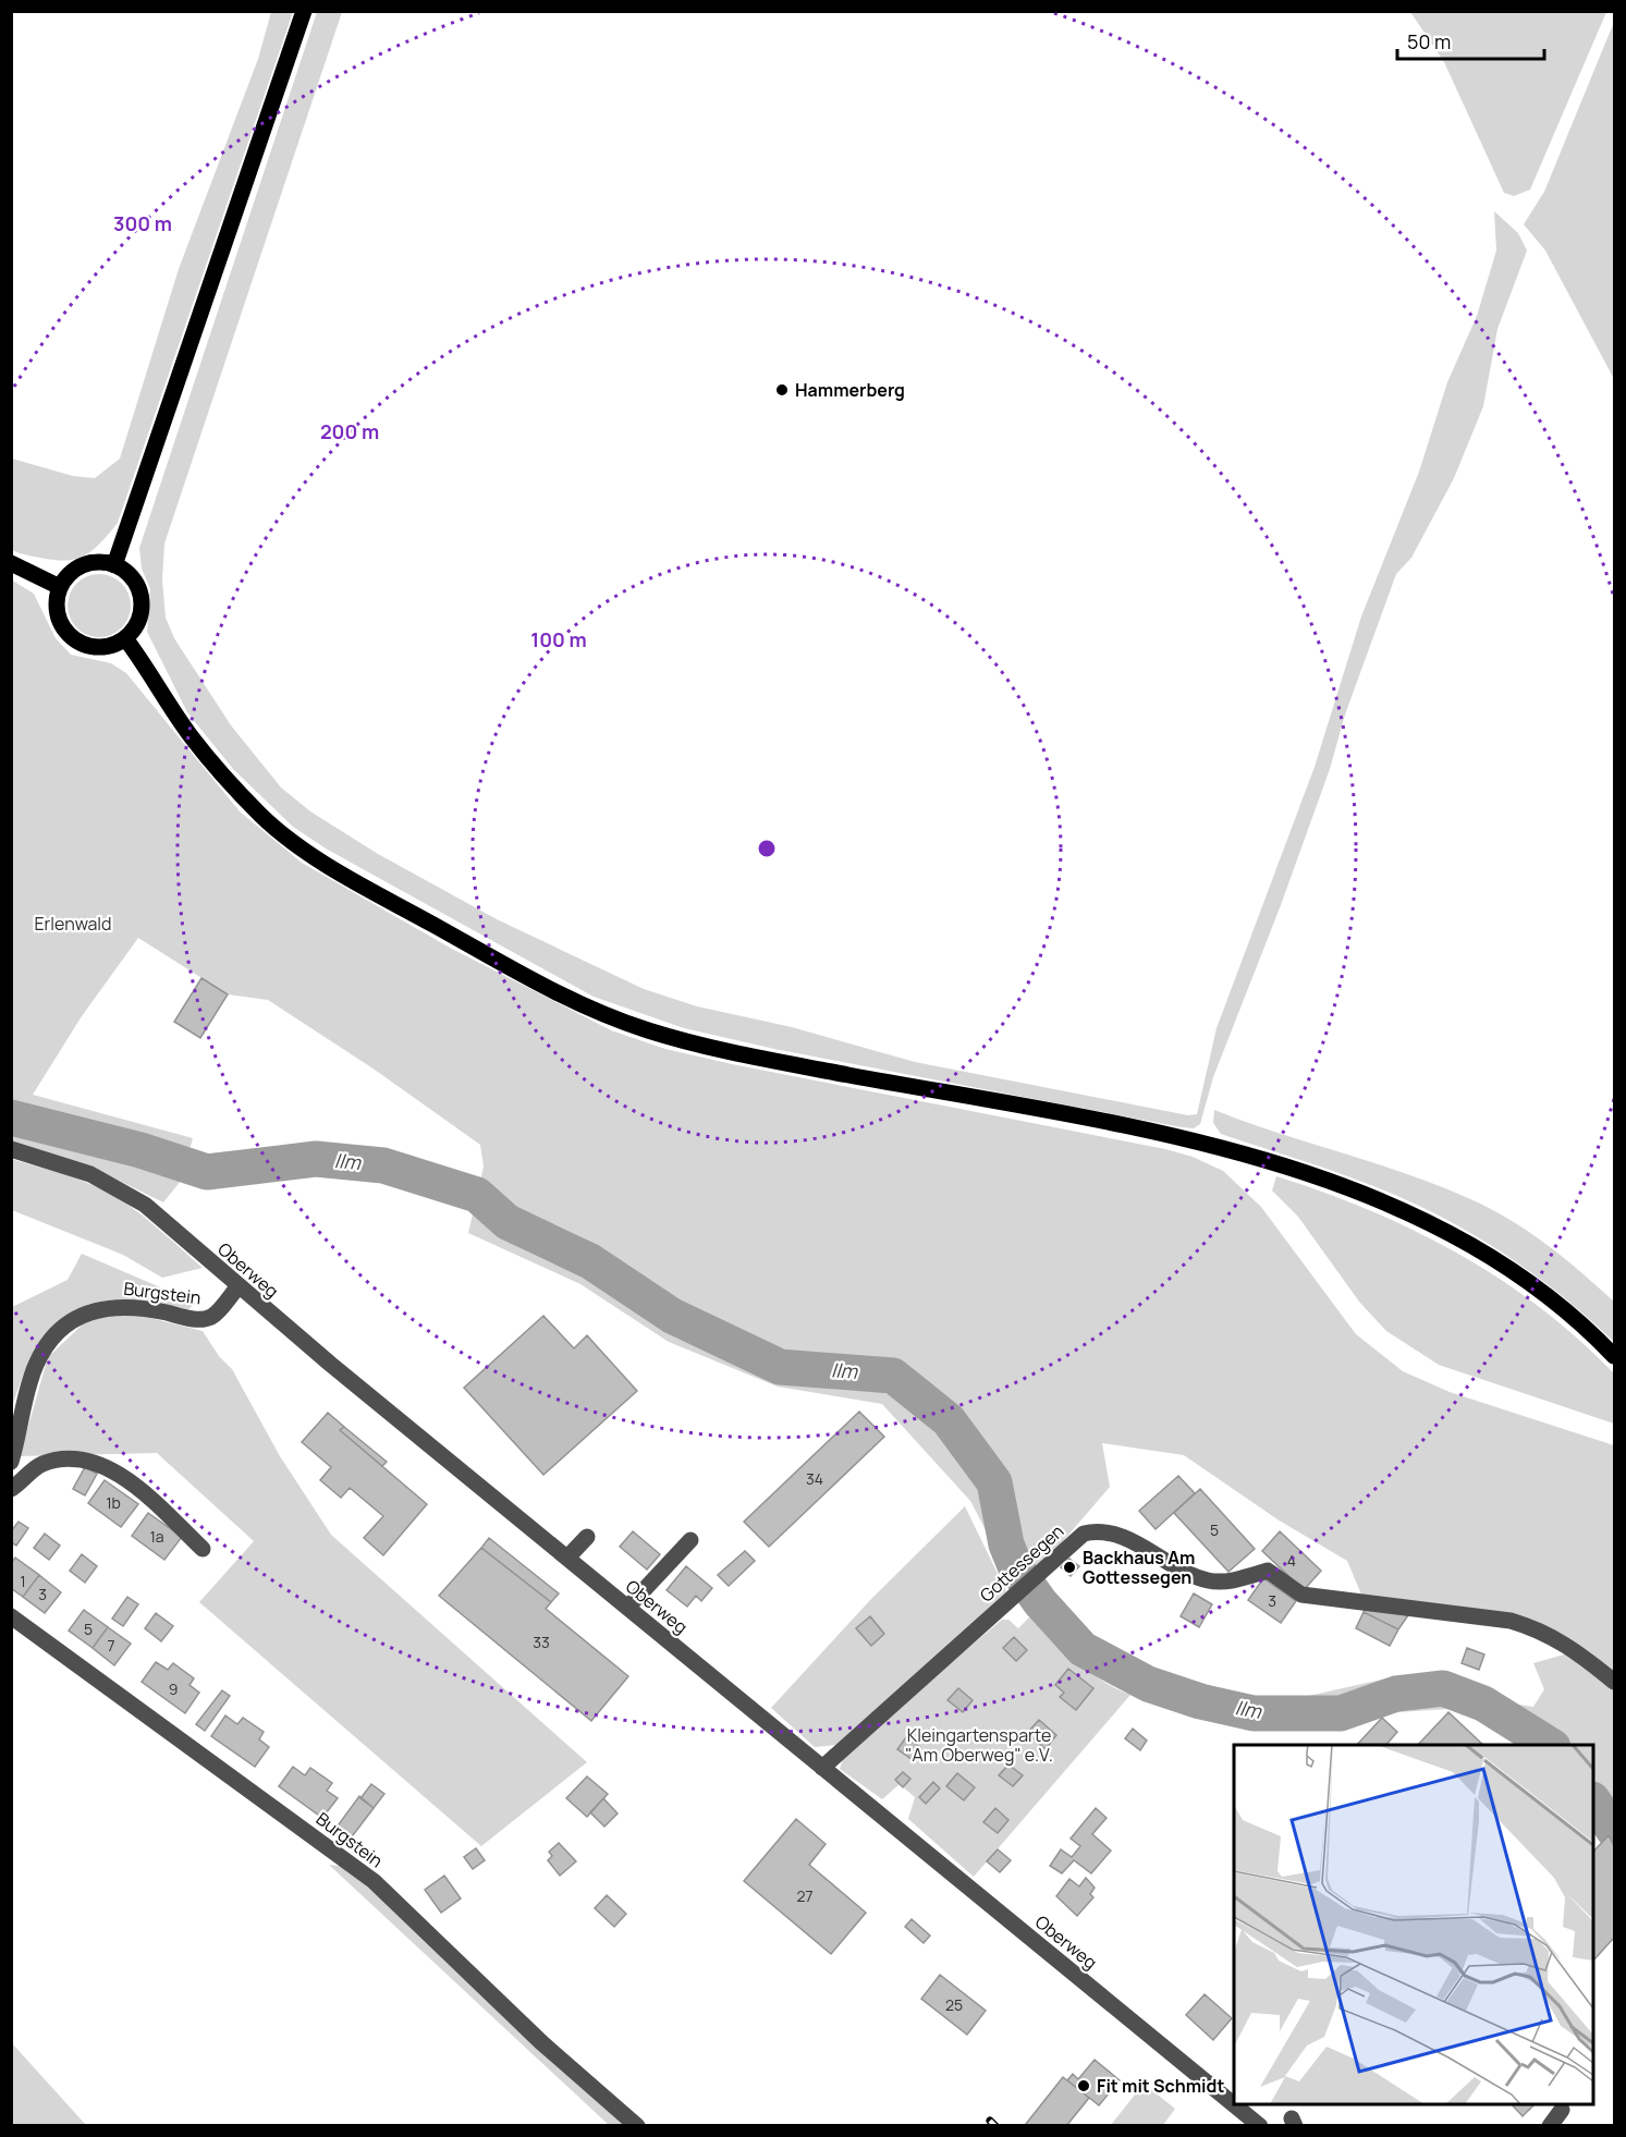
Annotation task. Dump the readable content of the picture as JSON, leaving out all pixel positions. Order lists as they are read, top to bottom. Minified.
{"streets":{"street":["Oberweg","Burgstein","Gottessegen"]},"crossings":[["Oberweg","Burgstein"],["Oberweg","Gottessegen"]],"water":["Ilm"],"parks":["Erlenwald","Kleingartensparte \"Am Oberweg\" e.V."],"places":["Hammerberg","Backhaus Am Gottessegen","Fit mit Schmidt"],"house_numbers":["34","1b","5","1a","4","1","3","3","5","33","7","9","27","25"],"scale_bar":"50 m","rings":["300 m","200 m","100 m"]}
